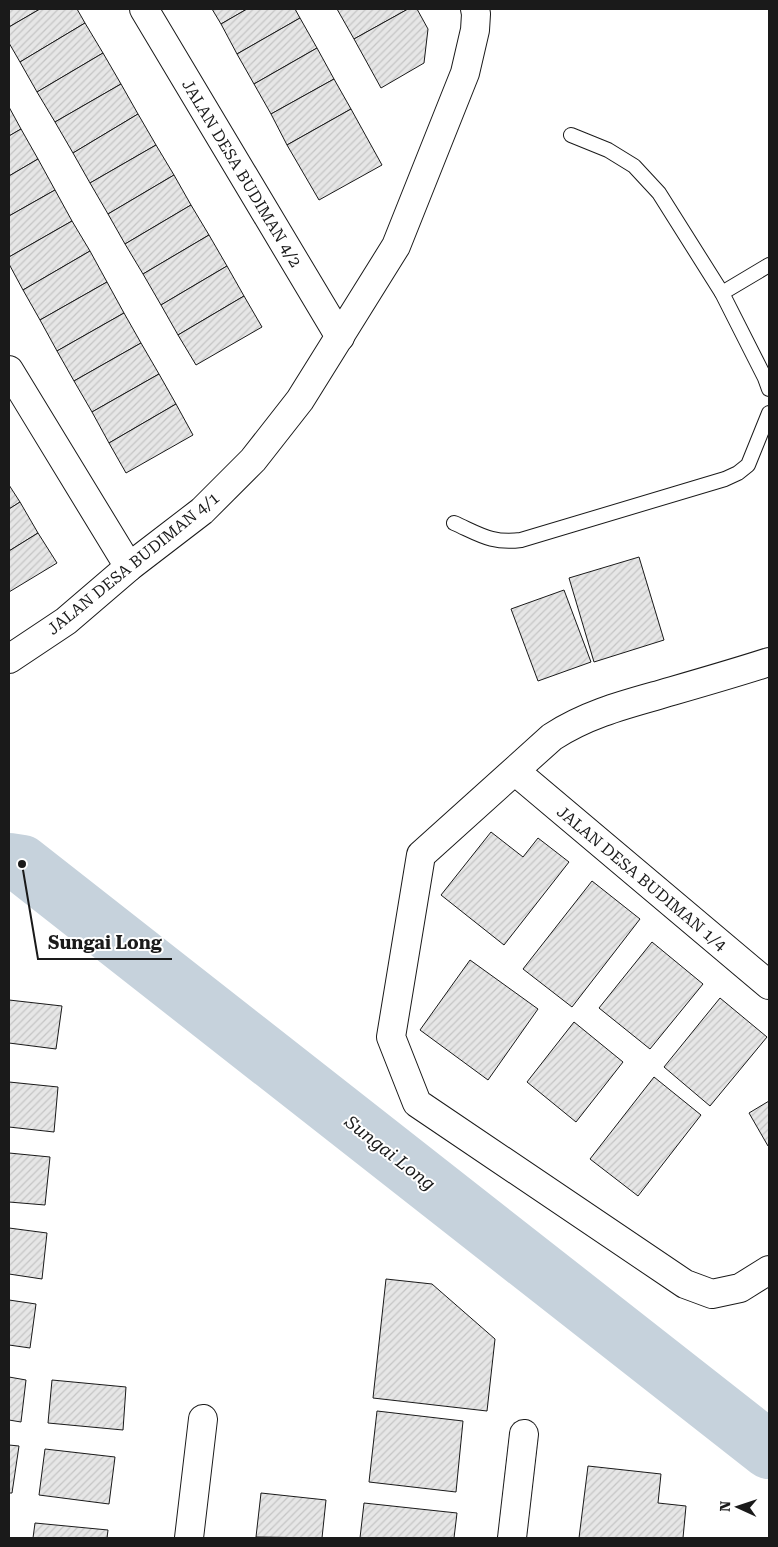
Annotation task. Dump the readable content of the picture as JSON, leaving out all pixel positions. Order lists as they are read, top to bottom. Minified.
{"streets":{"street":["JALAN DESA BUDIMAN 4/2","JALAN DESA BUDIMAN 4/1","JALAN DESA BUDIMAN 1/4"]},"crossings":[["JALAN DESA BUDIMAN 4/2","JALAN DESA BUDIMAN 4/1"]],"water":["Sungai Long"],"places":["Sungai Long"],"north":"left"}
